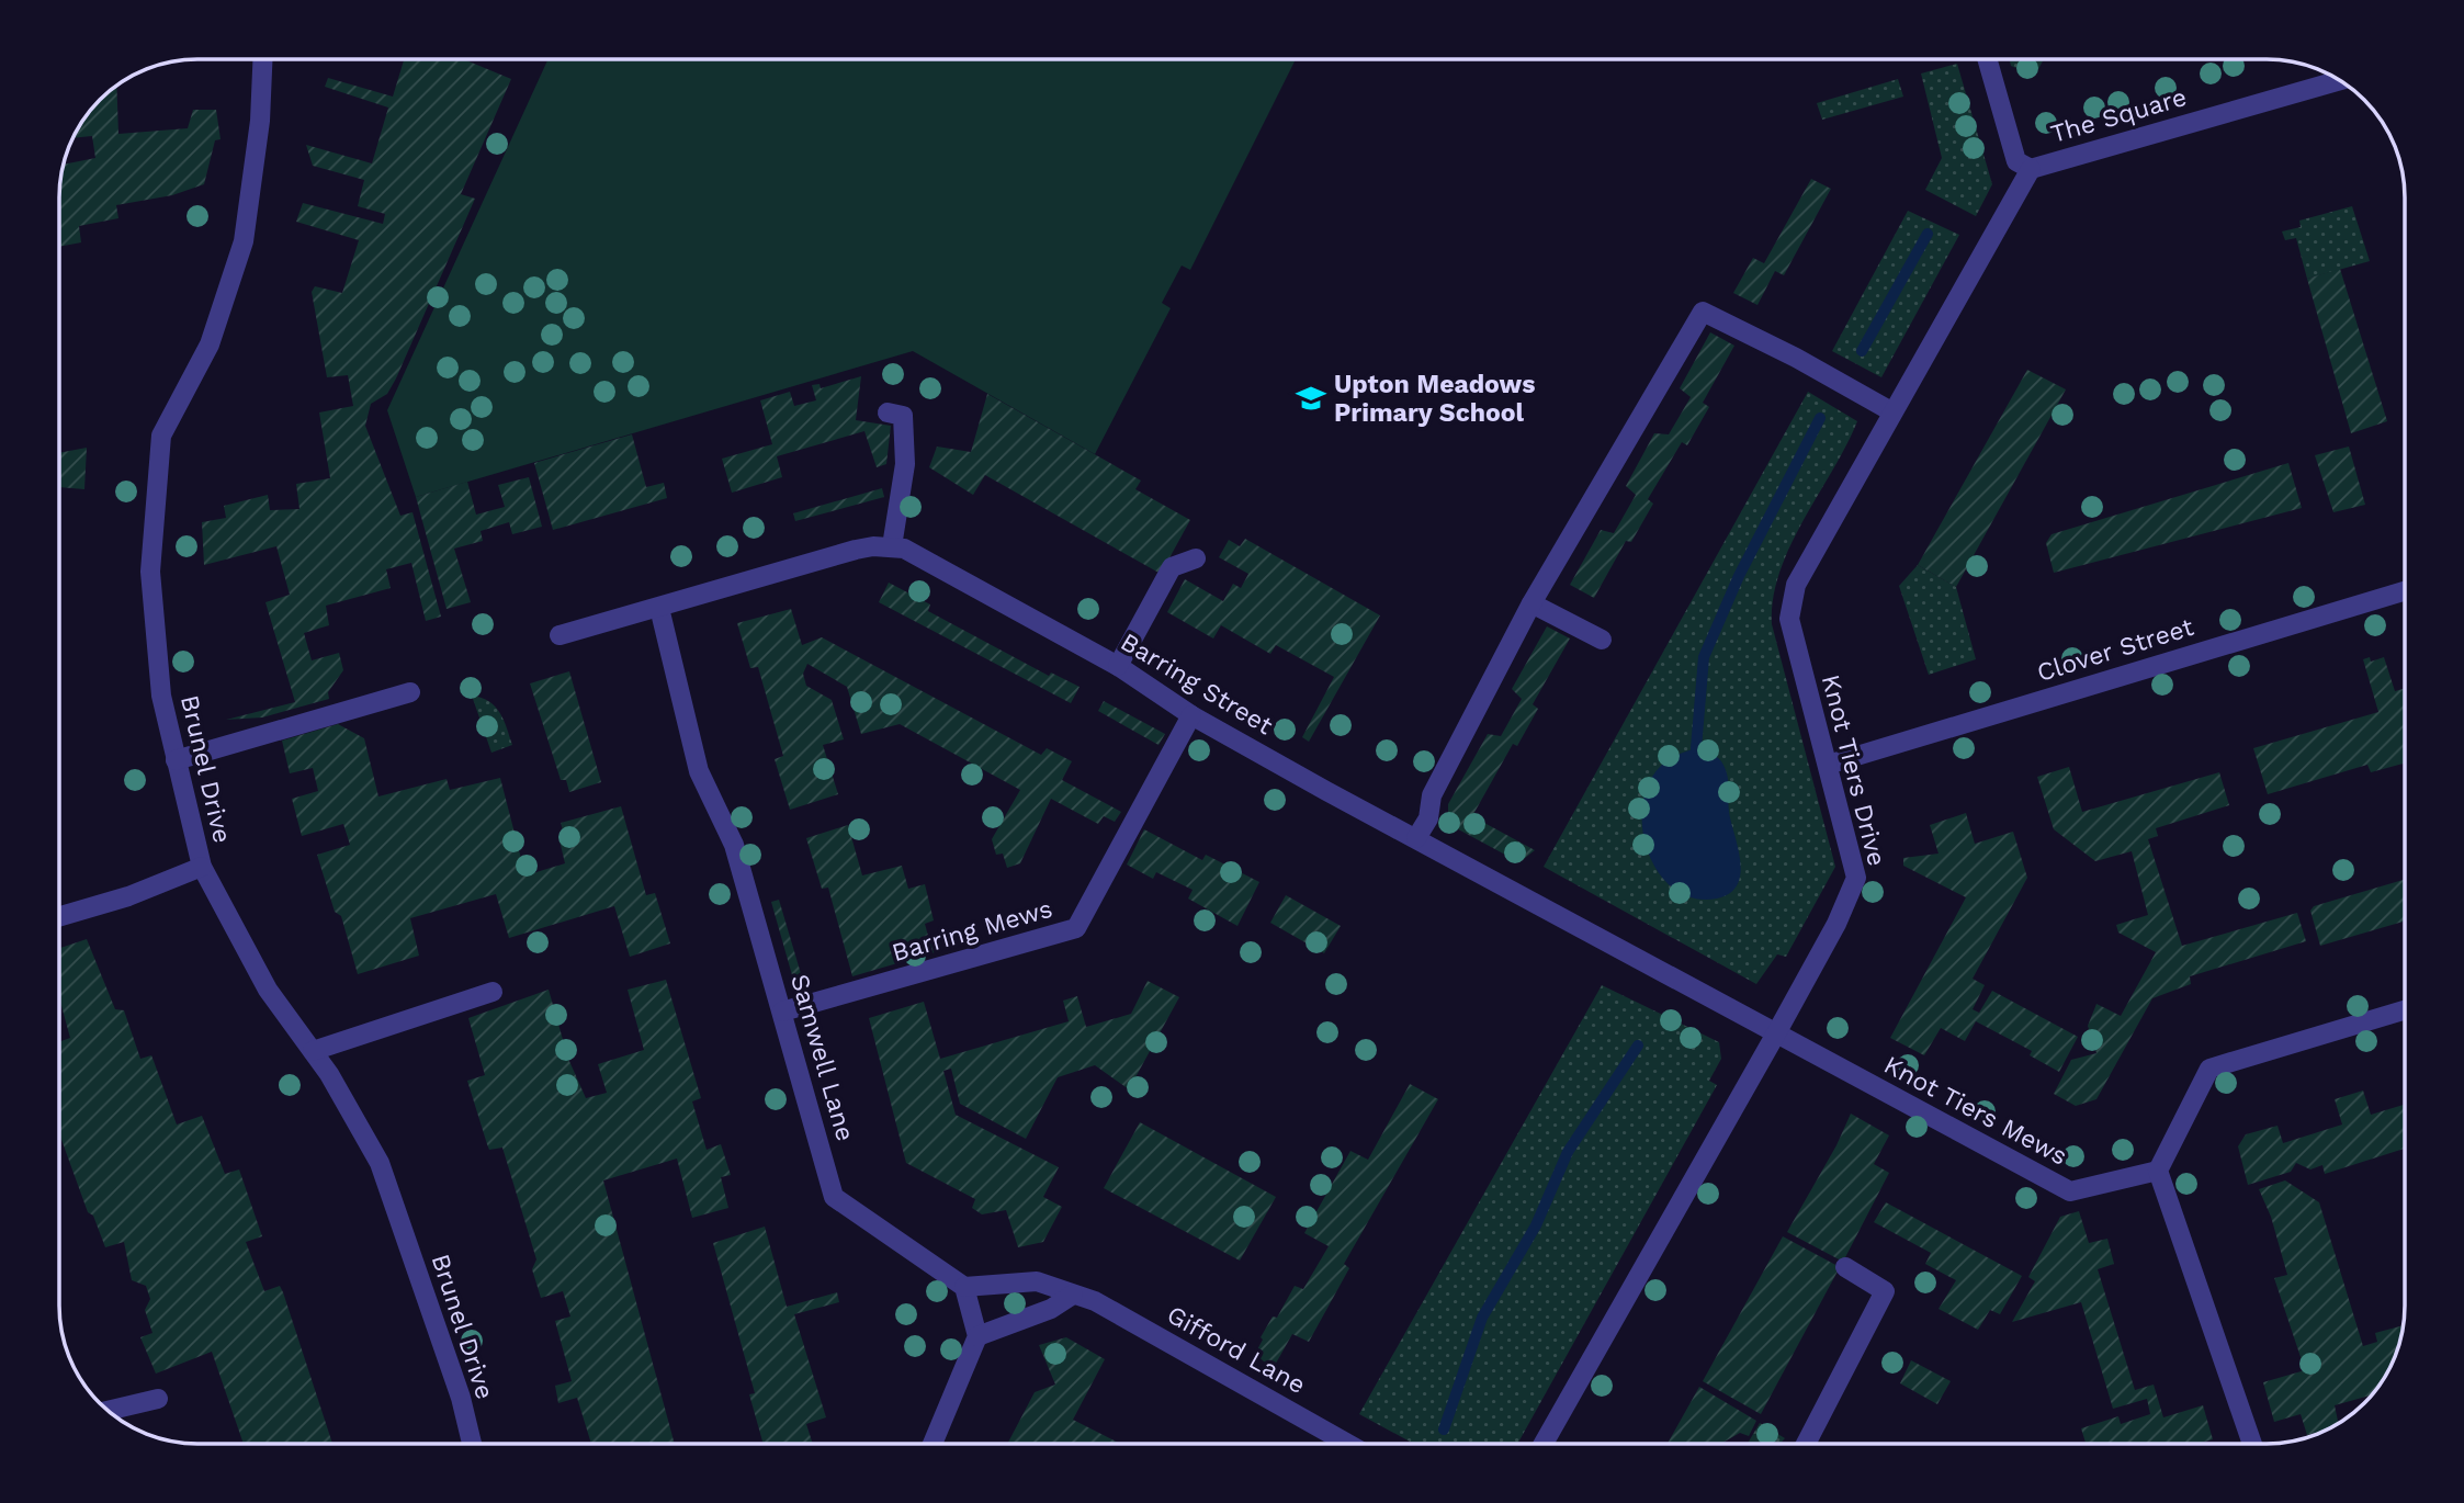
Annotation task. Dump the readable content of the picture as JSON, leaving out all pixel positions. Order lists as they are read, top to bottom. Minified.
{"streets":{"street":["The Square","Clover Street","Barring Street","Brunel Drive","Knot Tiers Drive","Barring Mews","Samwell Lane","Knot Tiers Mews","Gifford Lane"]},"crossings":[["The Square","Knot Tiers Drive"],["Clover Street","Knot Tiers Drive"],["Barring Street","Knot Tiers Drive"],["Barring Street","Barring Mews"],["Barring Street","Samwell Lane"],["Barring Street","Knot Tiers Mews"],["Knot Tiers Drive","Knot Tiers Mews"],["Barring Mews","Samwell Lane"],["Samwell Lane","Gifford Lane"]],"places":{"school or university":["Upton Meadows Primary School"]}}
